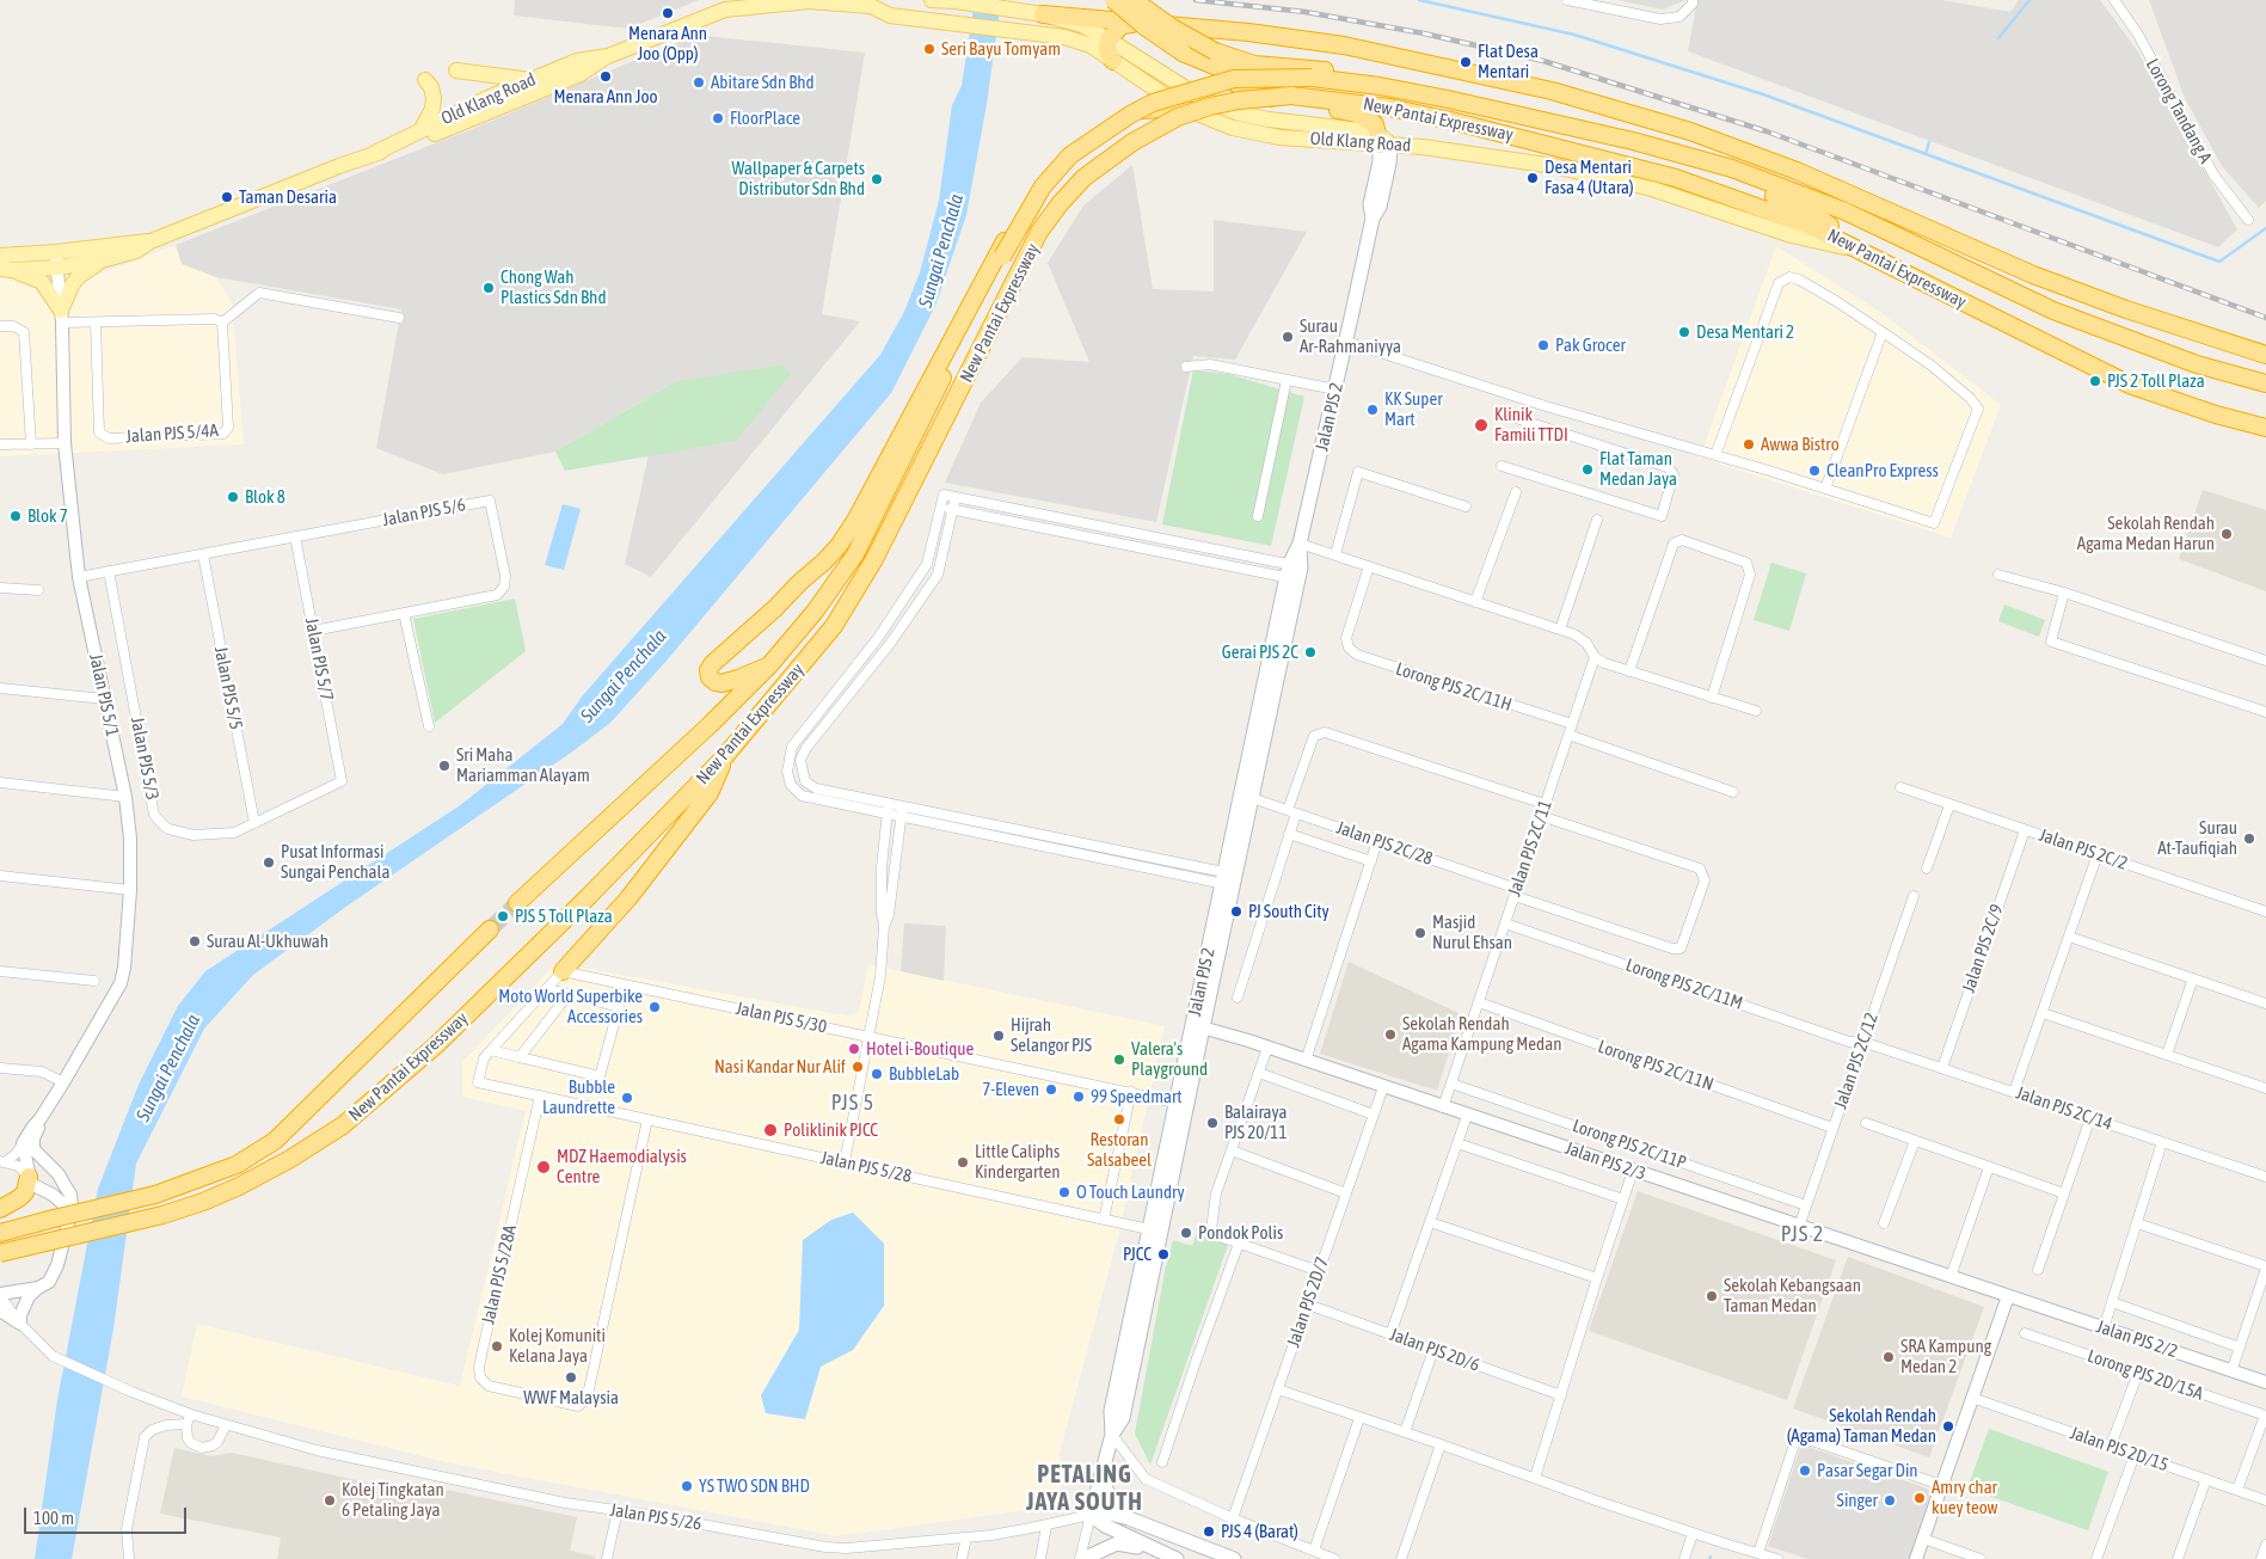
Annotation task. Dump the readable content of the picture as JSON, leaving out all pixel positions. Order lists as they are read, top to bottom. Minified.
{"streets":{"highway":["New Pantai Expressway"],"main road":["Old Klang Road","Jalan PJS 2"],"street":["Lorong Tandang A","Jalan PJS 5/4A","Jalan PJS 5/6","Jalan PJS 5/7","Lorong PJS 2C/11H","Jalan PJS 5/5","Jalan PJS 5/1","Jalan PJS 5/3","Jalan PJS 2C/28","Jalan PJS 2C/11","Jalan PJS 2C/2","Jalan PJS 2C/9","Lorong PJS 2C/11M","Jalan PJS 5/30","Jalan PJS 2C/12","Lorong PJS 2C/11N","Jalan PJS 2C/14","Lorong PJS 2C/11P","Jalan PJS 2/3","Jalan PJS 5/28","Jalan PJS 5/28A","Jalan PJS 2D/7","Jalan PJS 2/2","Jalan PJS 2D/6","Lorong PJS 2D/15A","Jalan PJS 2D/15","Jalan PJS 5/26"]},"crossings":[["Old Klang Road","New Pantai Expressway"],["Old Klang Road","Jalan PJS 2"],["Old Klang Road","Jalan PJS 5/1"],["Jalan PJS 2","Jalan PJS 2C/28"],["Jalan PJS 2","Jalan PJS 5/30"],["Jalan PJS 2","Jalan PJS 2/3"],["Jalan PJS 2","Jalan PJS 5/28"],["Jalan PJS 2","Jalan PJS 5/26"],["Jalan PJS 5/6","Jalan PJS 5/7"],["Jalan PJS 5/6","Jalan PJS 5/5"],["Jalan PJS 5/6","Jalan PJS 5/1"],["Jalan PJS 5/6","Jalan PJS 5/3"],["Jalan PJS 5/7","Jalan PJS 5/3"],["Lorong PJS 2C/11H","Jalan PJS 2C/11"],["Jalan PJS 5/5","Jalan PJS 5/3"],["Jalan PJS 5/1","Jalan PJS 5/26"],["Jalan PJS 2C/28","Jalan PJS 2C/11"],["Jalan PJS 2C/11","Lorong PJS 2C/11M"],["Jalan PJS 2C/11","Lorong PJS 2C/11N"],["Jalan PJS 2C/11","Lorong PJS 2C/11P"],["Jalan PJS 2C/11","Jalan PJS 2/3"],["Jalan PJS 2C/2","Jalan PJS 2C/9"],["Jalan PJS 2C/9","Jalan PJS 2C/14"],["Lorong PJS 2C/11M","Jalan PJS 2C/12"],["Lorong PJS 2C/11M","Jalan PJS 2C/14"],["Jalan PJS 2C/12","Lorong PJS 2C/11N"],["Jalan PJS 2C/12","Jalan PJS 2C/14"],["Jalan PJS 2C/12","Lorong PJS 2C/11P"],["Jalan PJS 2C/12","Jalan PJS 2/3"],["Jalan PJS 2/3","Jalan PJS 2D/7"],["Jalan PJS 2/3","Jalan PJS 2/2"],["Jalan PJS 5/28","Jalan PJS 5/28A"],["Jalan PJS 2D/7","Jalan PJS 2D/6"]],"districts":["PJS 5","PJS 2","PETALING JAYA SOUTH"],"water":["Sungai Penchala"],"places":["Menara Ann Joo (Opp)","Seri Bayu Tomyam","Flat Desa Mentari","Menara Ann Joo","Abitare Sdn Bhd","FloorPlace","Desa Mentari Fasa 4 (Utara)","Wallpaper & Carpets Distributor Sdn Bhd","Taman Desaria","Chong Wah Plastics Sdn Bhd","Desa Mentari 2","Surau Ar-Rahmaniyya","Pak Grocer","PJS 2 Toll Plaza","KK Super Mart","Klinik Famili TTDI","Awwa Bistro","Flat Taman Medan Jaya","CleanPro Express","Blok 8","Blok 7","Sekolah Rendah Agama Medan Harun","Gerai PJS 2C","Sri Maha Mariamman Alayam","Surau At-Taufiqiah","Pusat Informasi Sungai Penchala","PJ South City","PJS 5 Toll Plaza","Masjid Nurul Ehsan","Surau Al-Ukhuwah","Moto World Superbike Accessories","Sekolah Rendah Agama Kampung Medan","Hijrah Selangor PJS","Hotel i-Boutique","Valera's Playground","Nasi Kandar Nur Alif","BubbleLab","7-Eleven","99 Speedmart","Bubble Laundrette","Restoran Salsabeel","Balairaya PJS 20/11","Poliklinik PJCC","Little Caliphs Kindergarten","MDZ Haemodialysis Centre","O Touch Laundry","Pondok Polis","PJCC","Sekolah Kebangsaan Taman Medan","Kolej Komuniti Kelana Jaya","SRA Kampung Medan 2","WWF Malaysia","Sekolah Rendah (Agama) Taman Medan","Pasar Segar Din","YS TWO SDN BHD","Amry char kuey teow","Kolej Tingkatan 6 Petaling Jaya","Singer","PJS 4 (Barat)"],"scale_bar":"100 m"}
